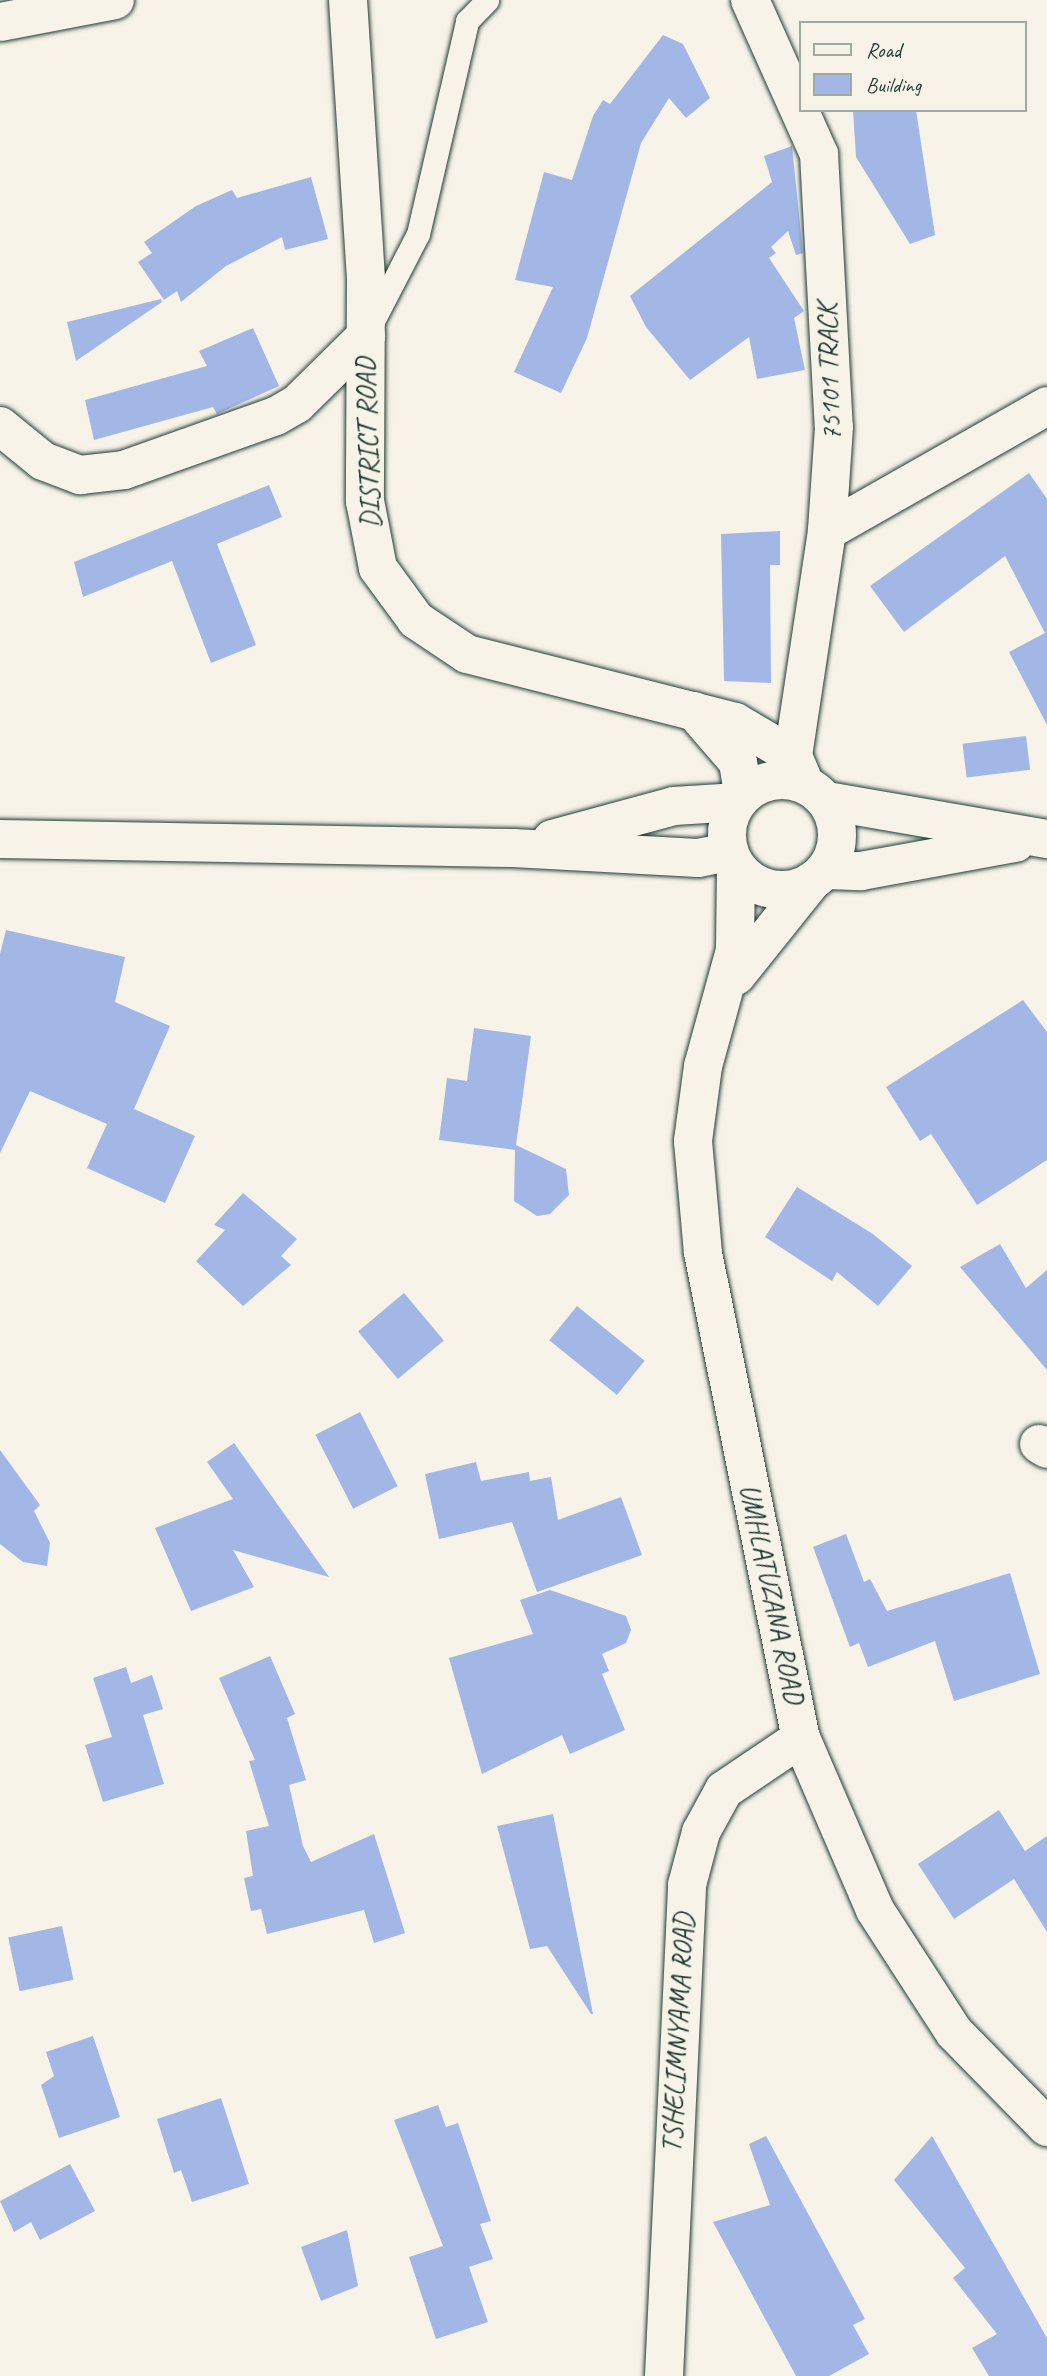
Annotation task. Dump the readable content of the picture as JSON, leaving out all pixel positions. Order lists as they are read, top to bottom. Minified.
{"streets":{"street":["75101 TRACK","DISTRICT ROAD","UMHLATUZANA ROAD","TSHELIMNYAMA ROAD"]},"crossings":[["75101 TRACK","DISTRICT ROAD"],["75101 TRACK","UMHLATUZANA ROAD"],["DISTRICT ROAD","UMHLATUZANA ROAD"],["UMHLATUZANA ROAD","TSHELIMNYAMA ROAD"]],"legend":["Road","Building"]}
